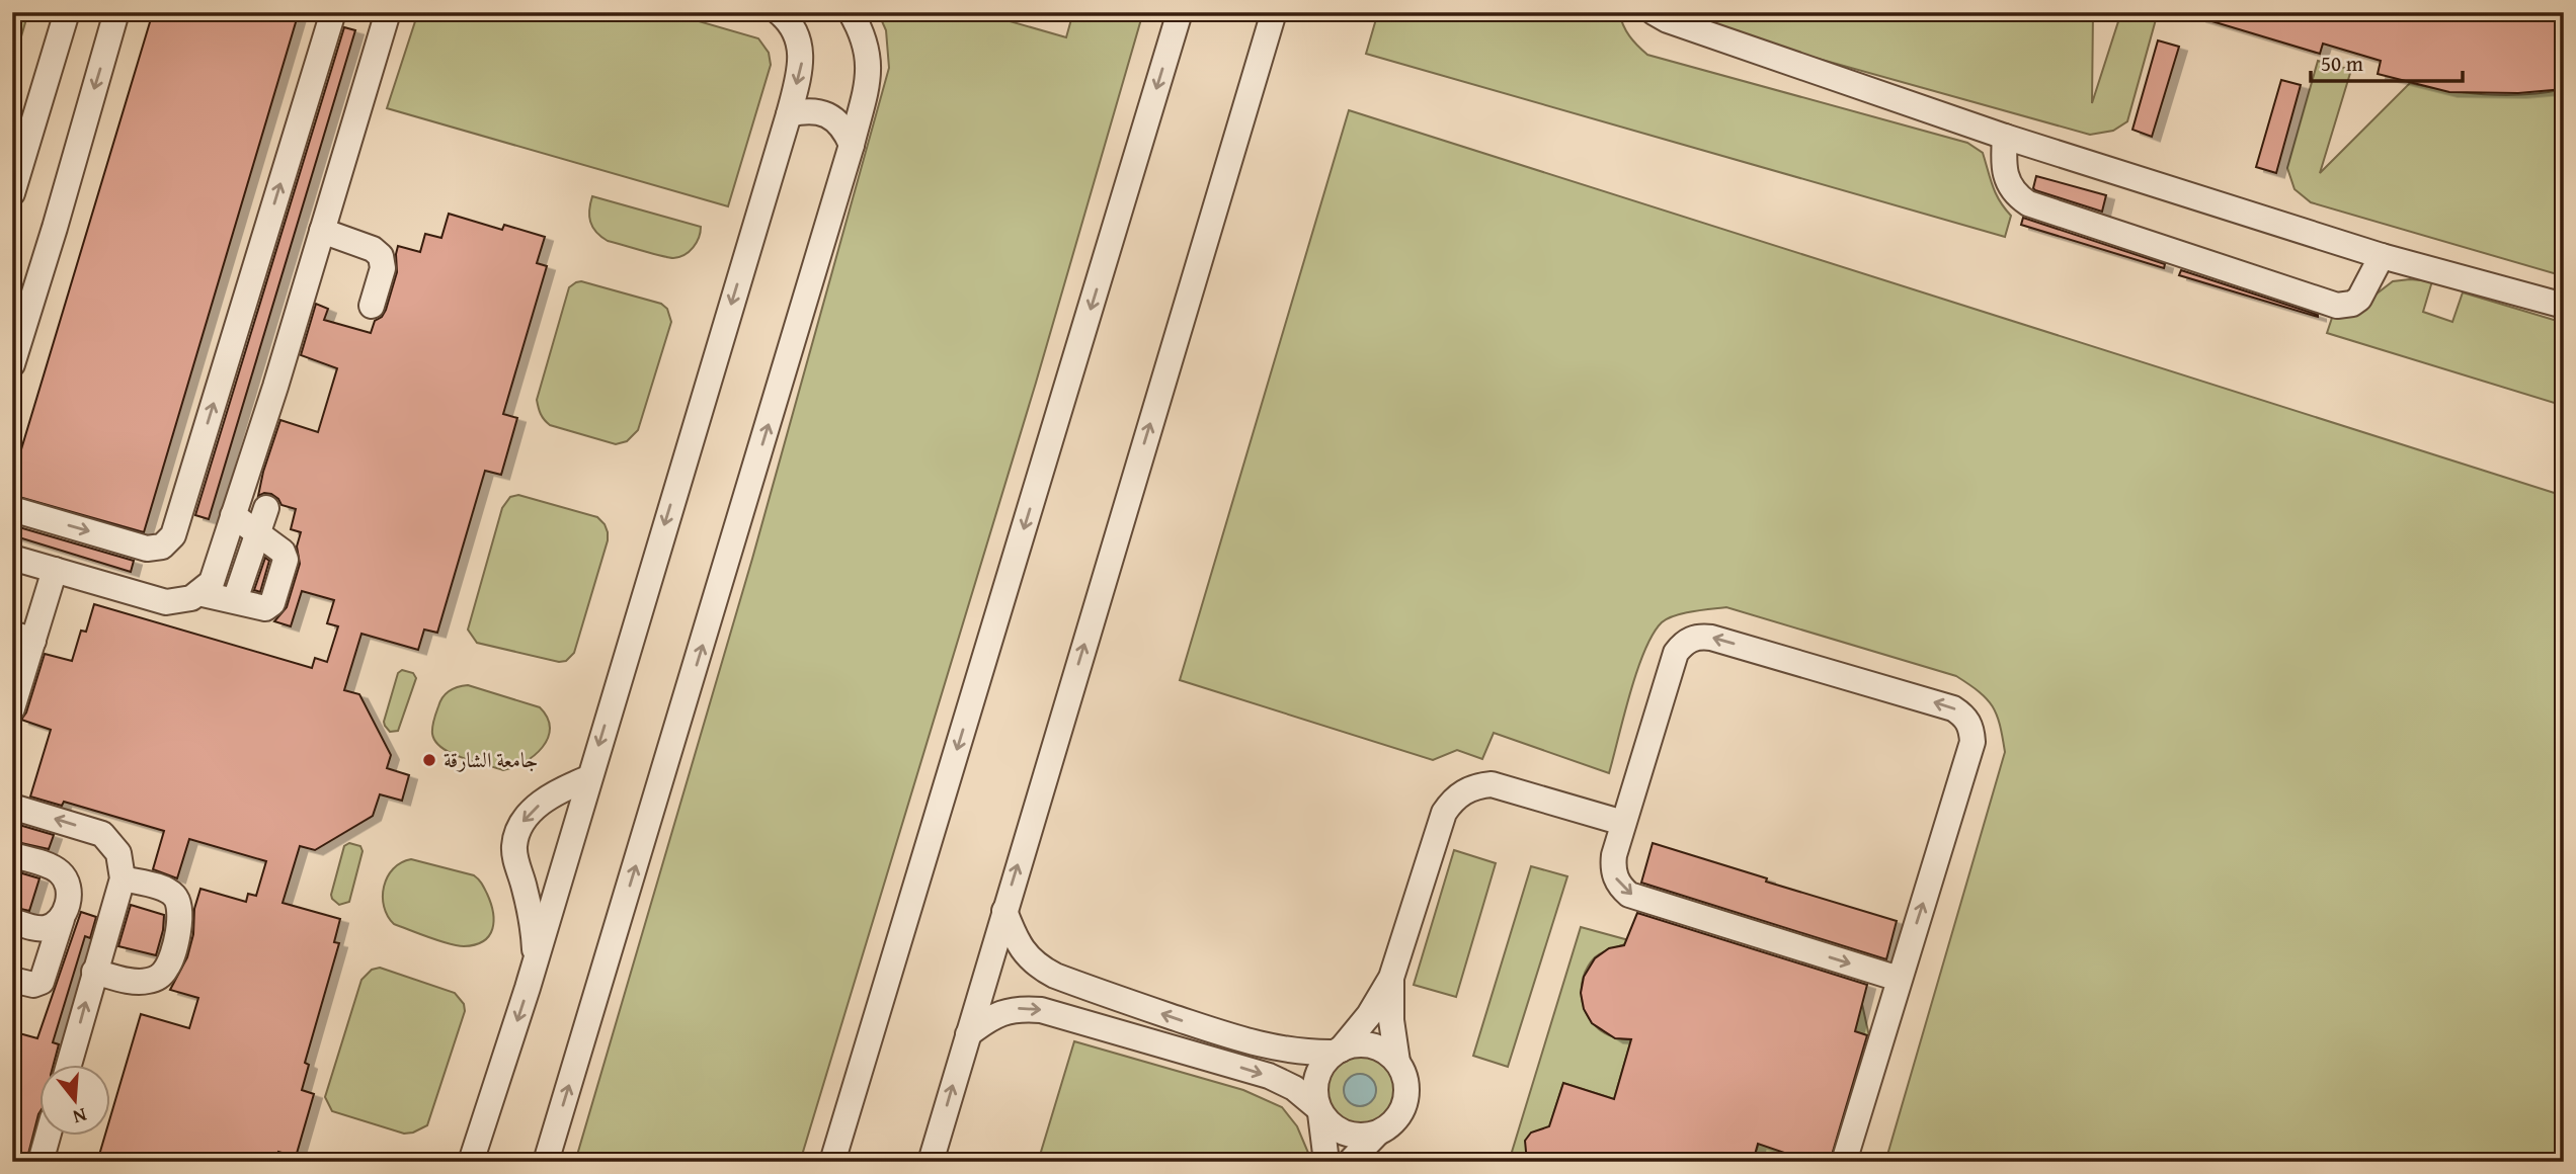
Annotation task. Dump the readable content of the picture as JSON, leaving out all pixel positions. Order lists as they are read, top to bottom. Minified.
{"places":["جامعة الشارقة"],"scale_bar":"50 m","north":"bottom"}
